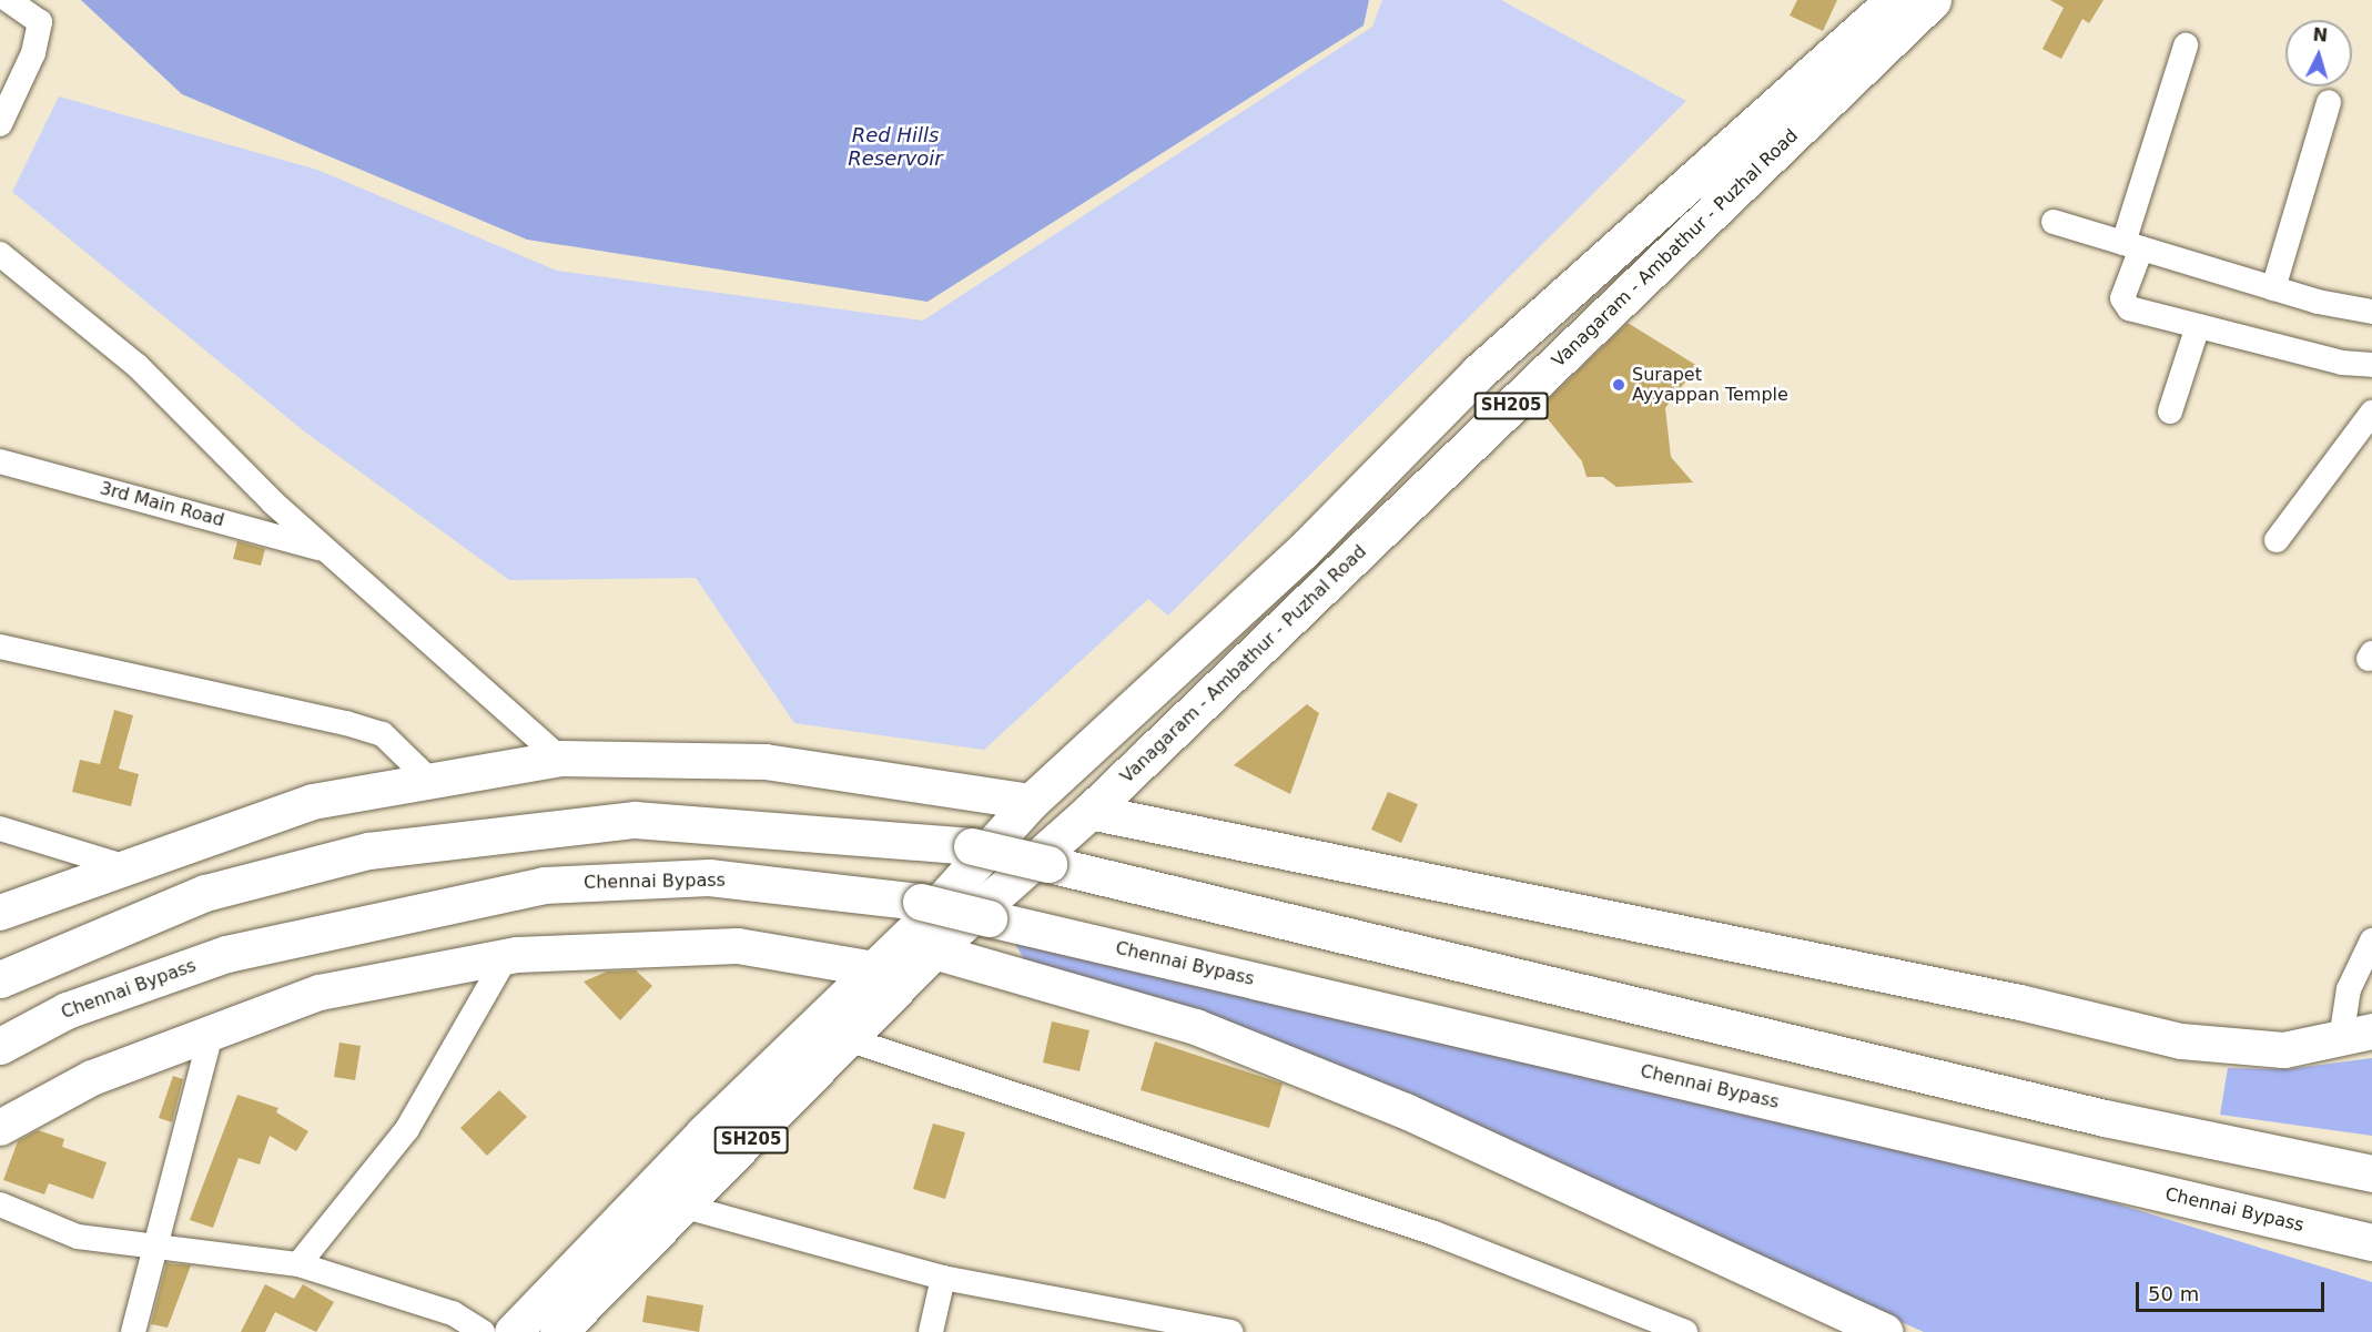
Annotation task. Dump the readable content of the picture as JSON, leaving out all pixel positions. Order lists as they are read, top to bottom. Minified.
{"streets":{"main road":["Vanagaram - Ambathur - Puzhal Road","SH205","Chennai Bypass"],"street":["3rd Main Road"]},"water":["Red Hills Reservoir"],"places":["Surapet Ayyappan Temple"],"scale_bar":"50 m","north":"top"}
